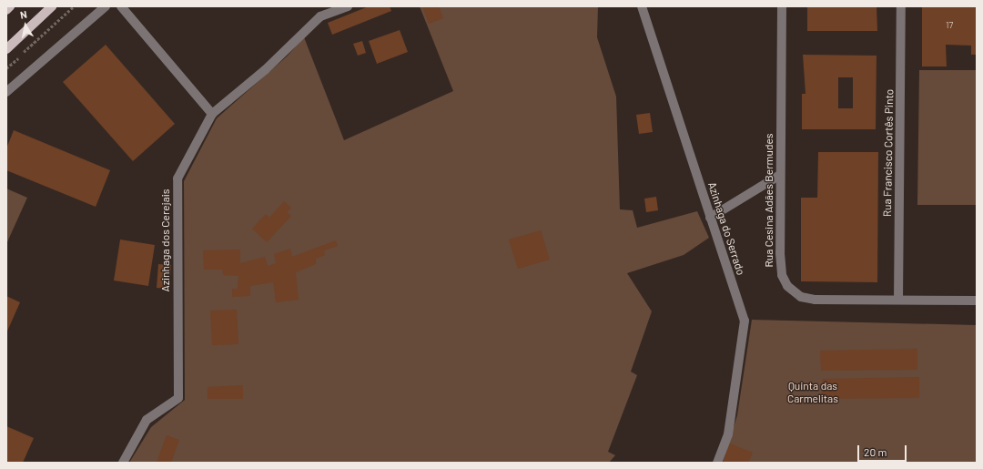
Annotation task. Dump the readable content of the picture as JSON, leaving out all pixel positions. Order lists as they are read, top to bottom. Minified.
{"streets":{"street":["Rua Francisco Cortês Pinto","Rua Cesina Adães Bermudes","Azinhaga do Serrado","Azinhaga dos Cerejais"]},"crossings":[["Rua Francisco Cortês Pinto","Rua Cesina Adães Bermudes"]],"parks":["Quinta das Carmelitas"],"house_numbers":["17"],"scale_bar":"20 m","north":"top"}
